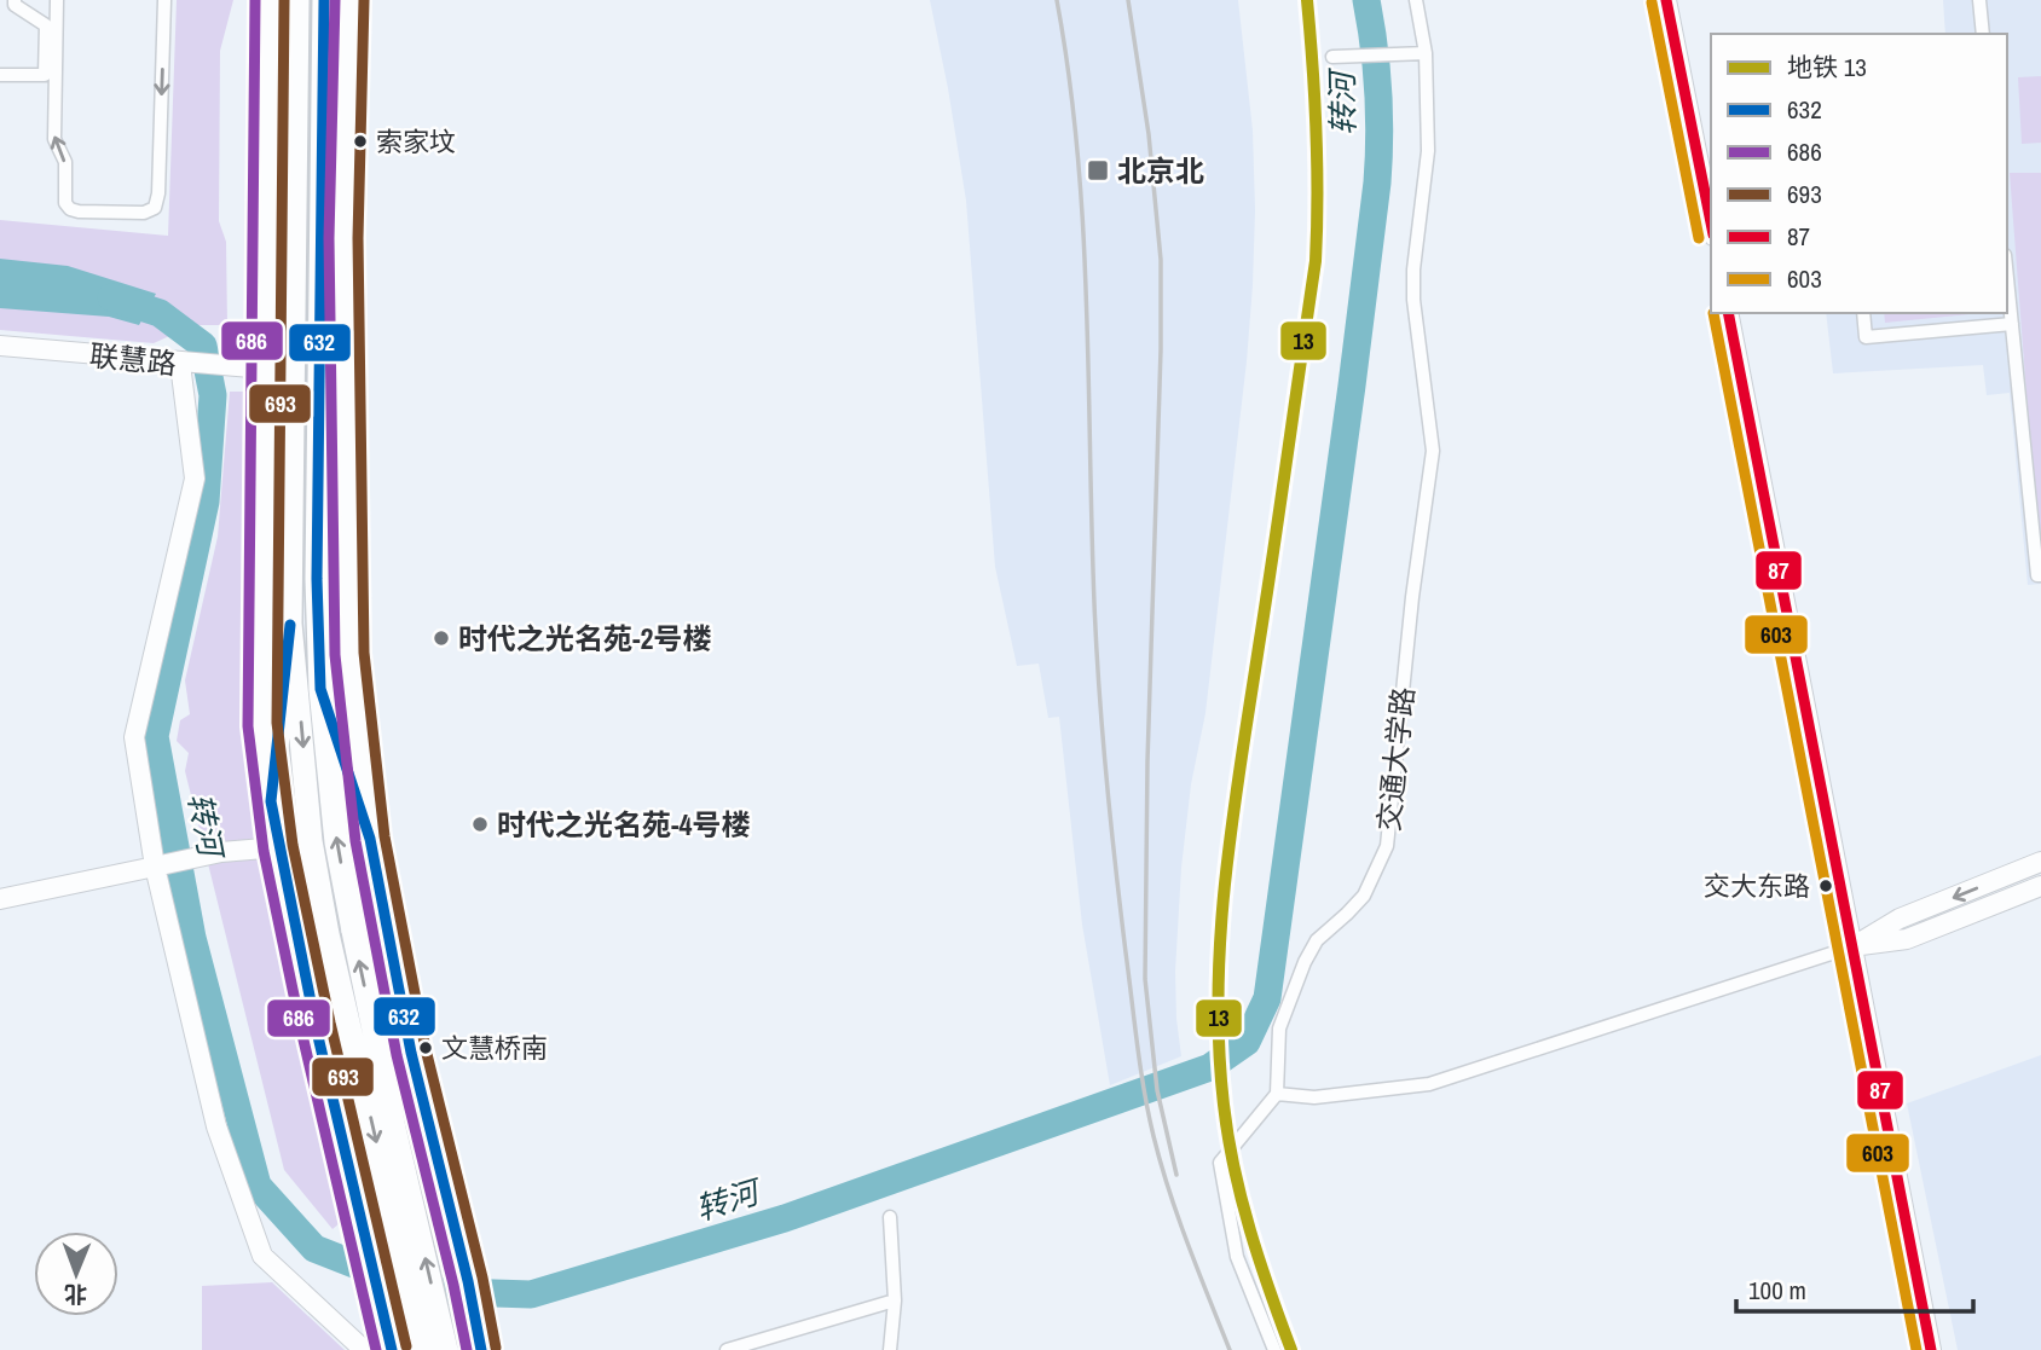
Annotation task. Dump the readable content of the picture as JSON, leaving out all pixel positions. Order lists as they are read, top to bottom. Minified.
{"streets":{"street":["联慧路","交通大学路"]},"water":["转河"],"places":{"other":["索家坟","时代之光名苑-2号楼","时代之光名苑-4号楼","交大东路","文慧桥南"],"transit":["北京北"]},"lines":["metro line 13","transit line 632","transit line 686","transit line 693","transit line 87","transit line 603"],"legend":["地铁 13","632","686","693","87","603"],"scale_bar":"100 m","north":"bottom"}
